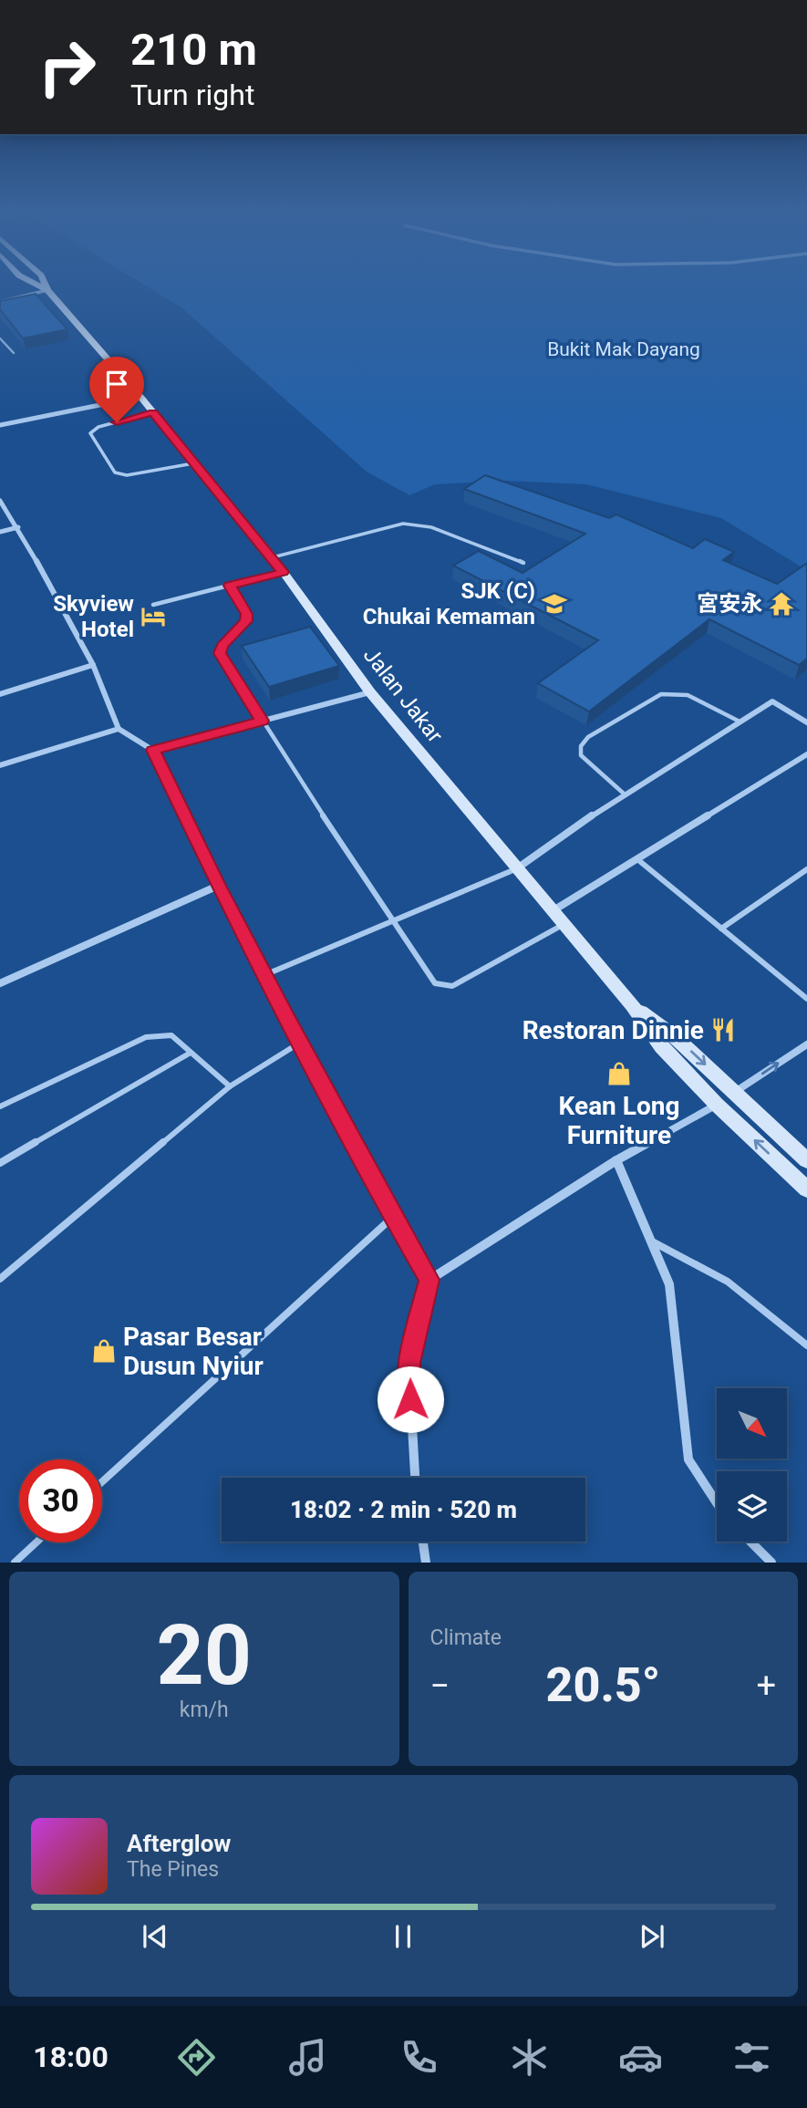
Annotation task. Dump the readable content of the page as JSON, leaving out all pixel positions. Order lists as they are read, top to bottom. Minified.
{"streets":{"main road":["Jalan Jakar"]},"parks":["Bukit Mak Dayang"],"places":{"school or university":["SJK (C) Chukai Kemaman"],"temple":["宮安永"],"hotel":["Skyview Hotel"],"restaurant":["Restoran Dinnie"],"shop":["Kean Long Furniture","Pasar Besar Dusun Nyiur"]},"north":"bottom right","page":{"turn":["210 m","Turn right"],"limit":"30","trip":"18:02 · 2 min · 520 m","tile":[["20","km/h"],"Climate"],"heat":["−","20.5°","+"],"song":["Afterglow","The Pines"],"tabs":"18:00"}}
